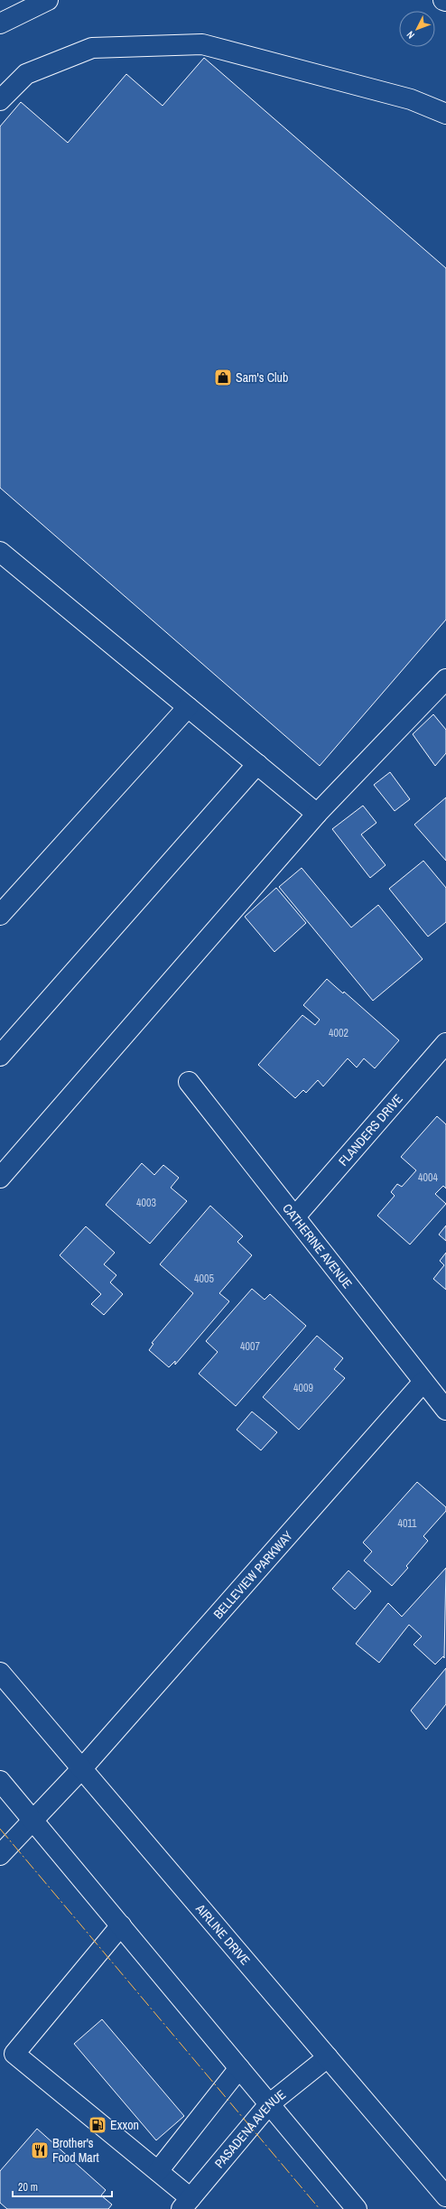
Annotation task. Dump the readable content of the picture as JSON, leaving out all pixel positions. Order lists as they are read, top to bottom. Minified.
{"streets":{"main road":["FLANDERS DRIVE","CATHERINE AVENUE","BELLEVIEW PARKWAY","AIRLINE DRIVE","PASADENA AVENUE"]},"crossings":[["FLANDERS DRIVE","CATHERINE AVENUE"],["CATHERINE AVENUE","BELLEVIEW PARKWAY"],["BELLEVIEW PARKWAY","AIRLINE DRIVE"],["AIRLINE DRIVE","PASADENA AVENUE"]],"places":{"shop":["Sam's Club"],"fuel station":["Exxon"],"restaurant":["Brother's Food Mart"]},"house_numbers":["4002","4004","4003","4005","4007","4009","4011"],"scale_bar":"20 m","north":"bottom left"}
